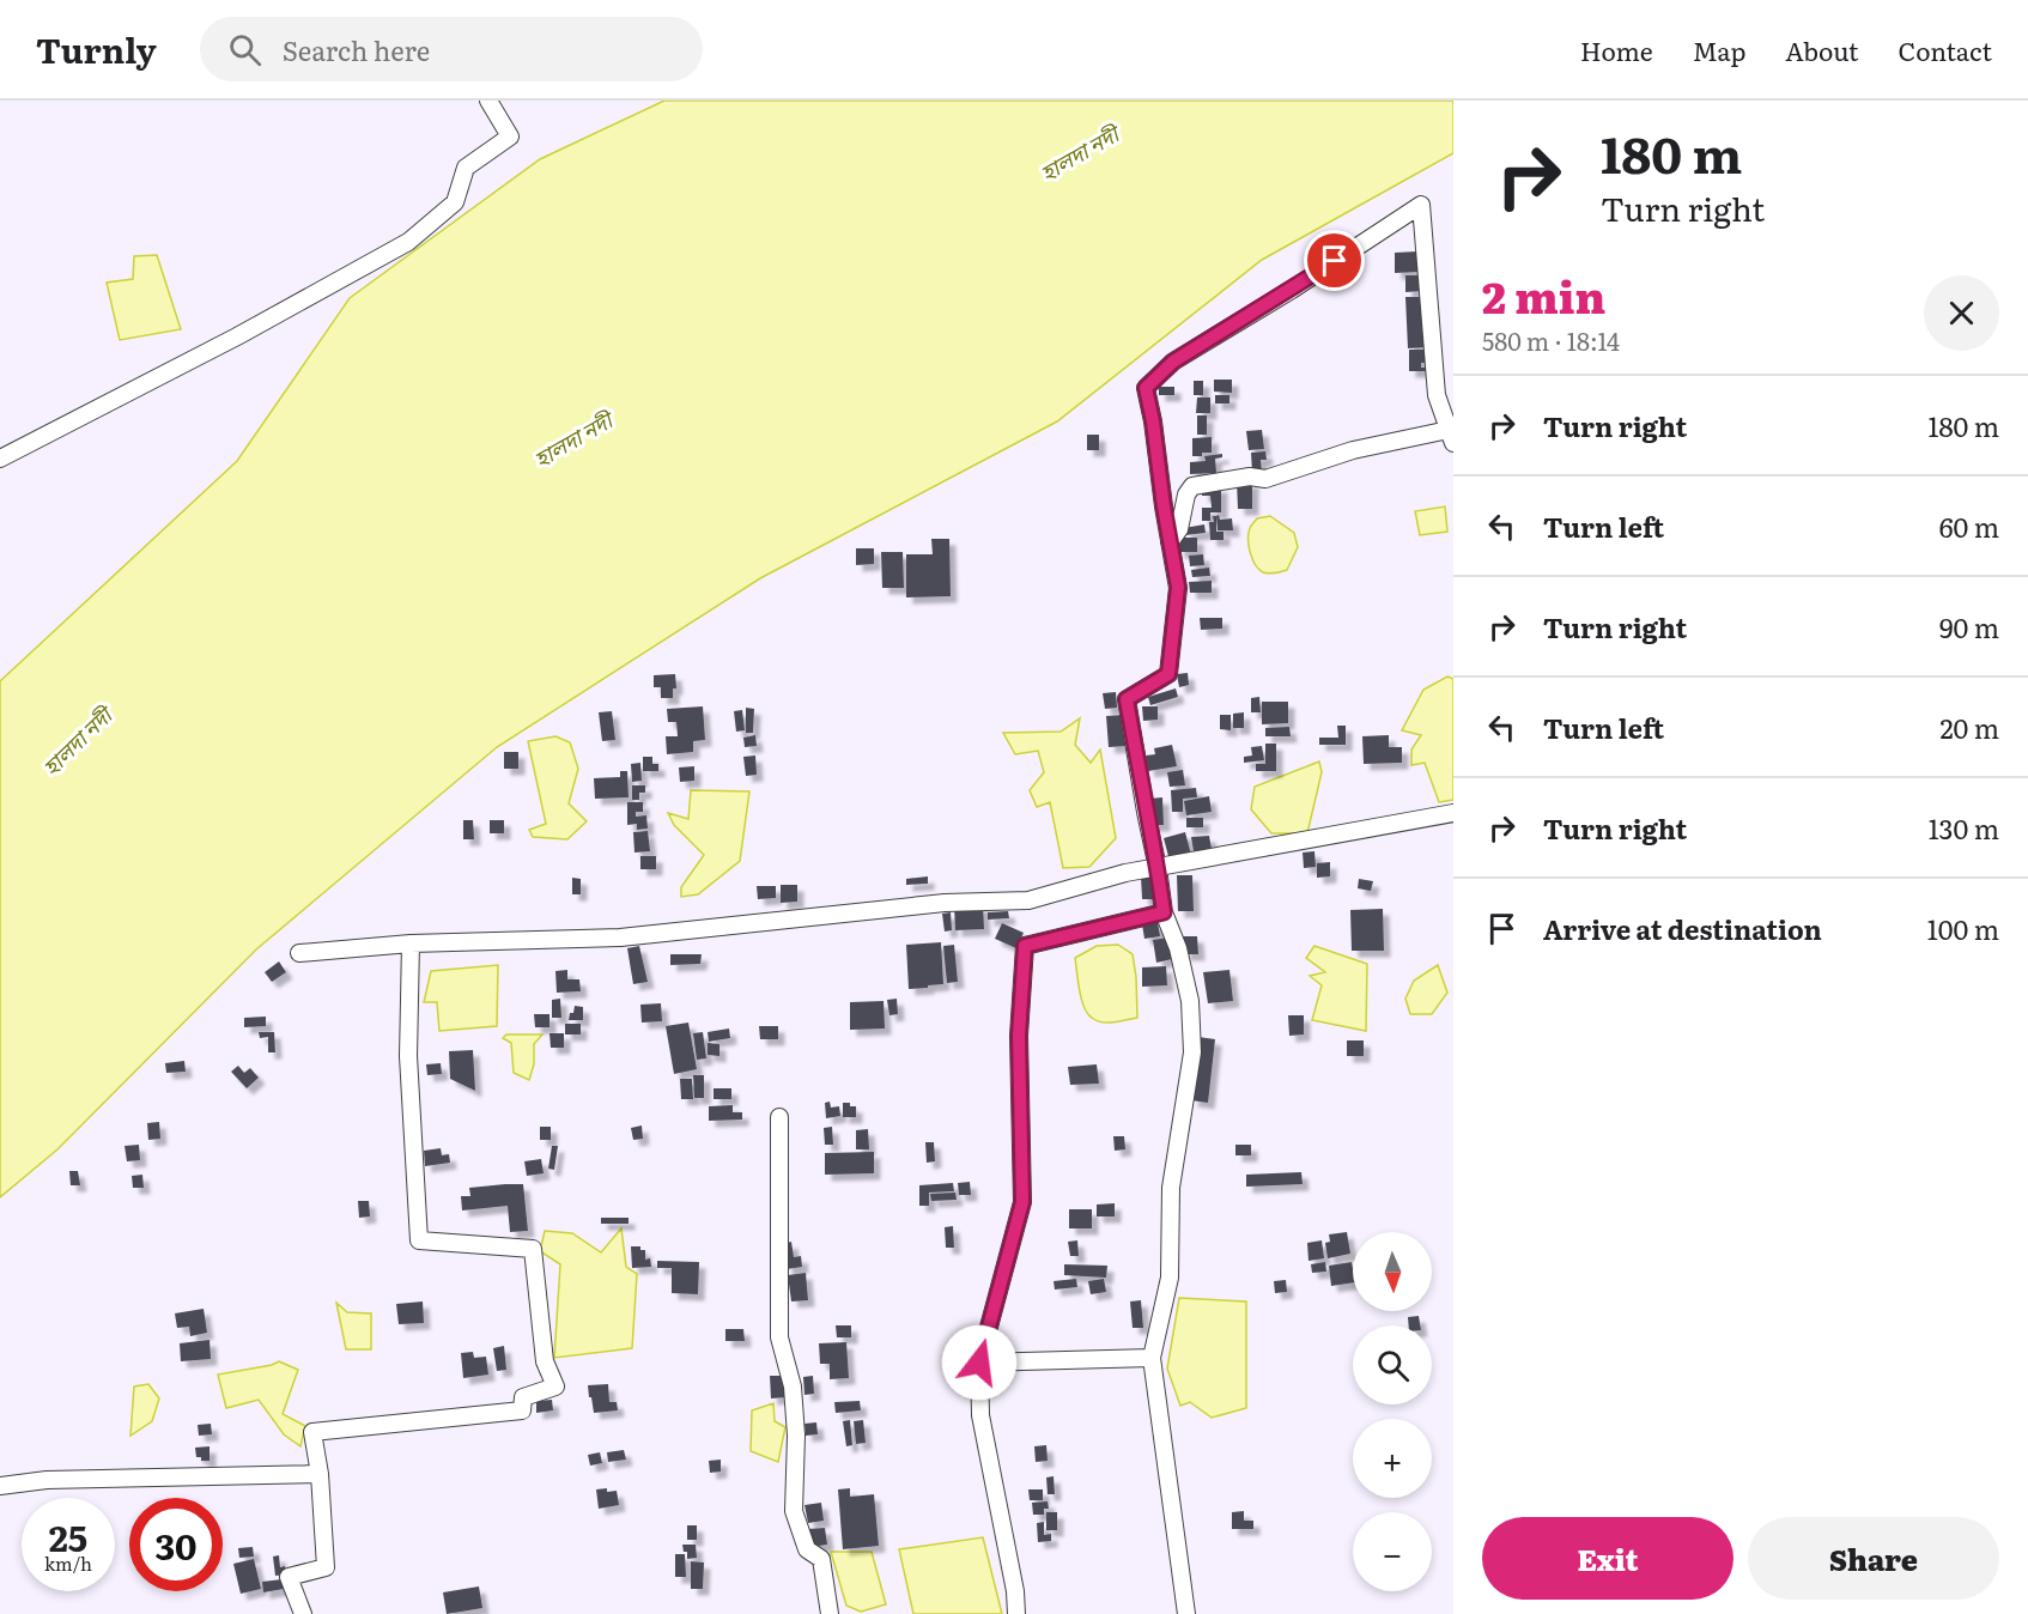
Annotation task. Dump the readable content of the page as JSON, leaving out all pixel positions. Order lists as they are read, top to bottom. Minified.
{"water":["হালদা নদী"],"north":"bottom","page":{"header":"Turnly","search":"Search here","nav":["Home","Map","About","Contact"],"turn":["180 m","Turn right"],"heading":["2 min","580 m · 18:14"],"list":[{"name":"Turn right","value":"180 m"},{"name":"Turn left","value":"60 m"},{"name":"Turn right","value":"90 m"},{"name":"Turn left","value":"20 m"},{"name":"Turn right","value":"130 m"},{"name":"Arrive at destination","value":"100 m"}],"map_buttons":["+","−"],"speed":"25 km/h","limit":"30","buttons":["Exit","Share"]}}
